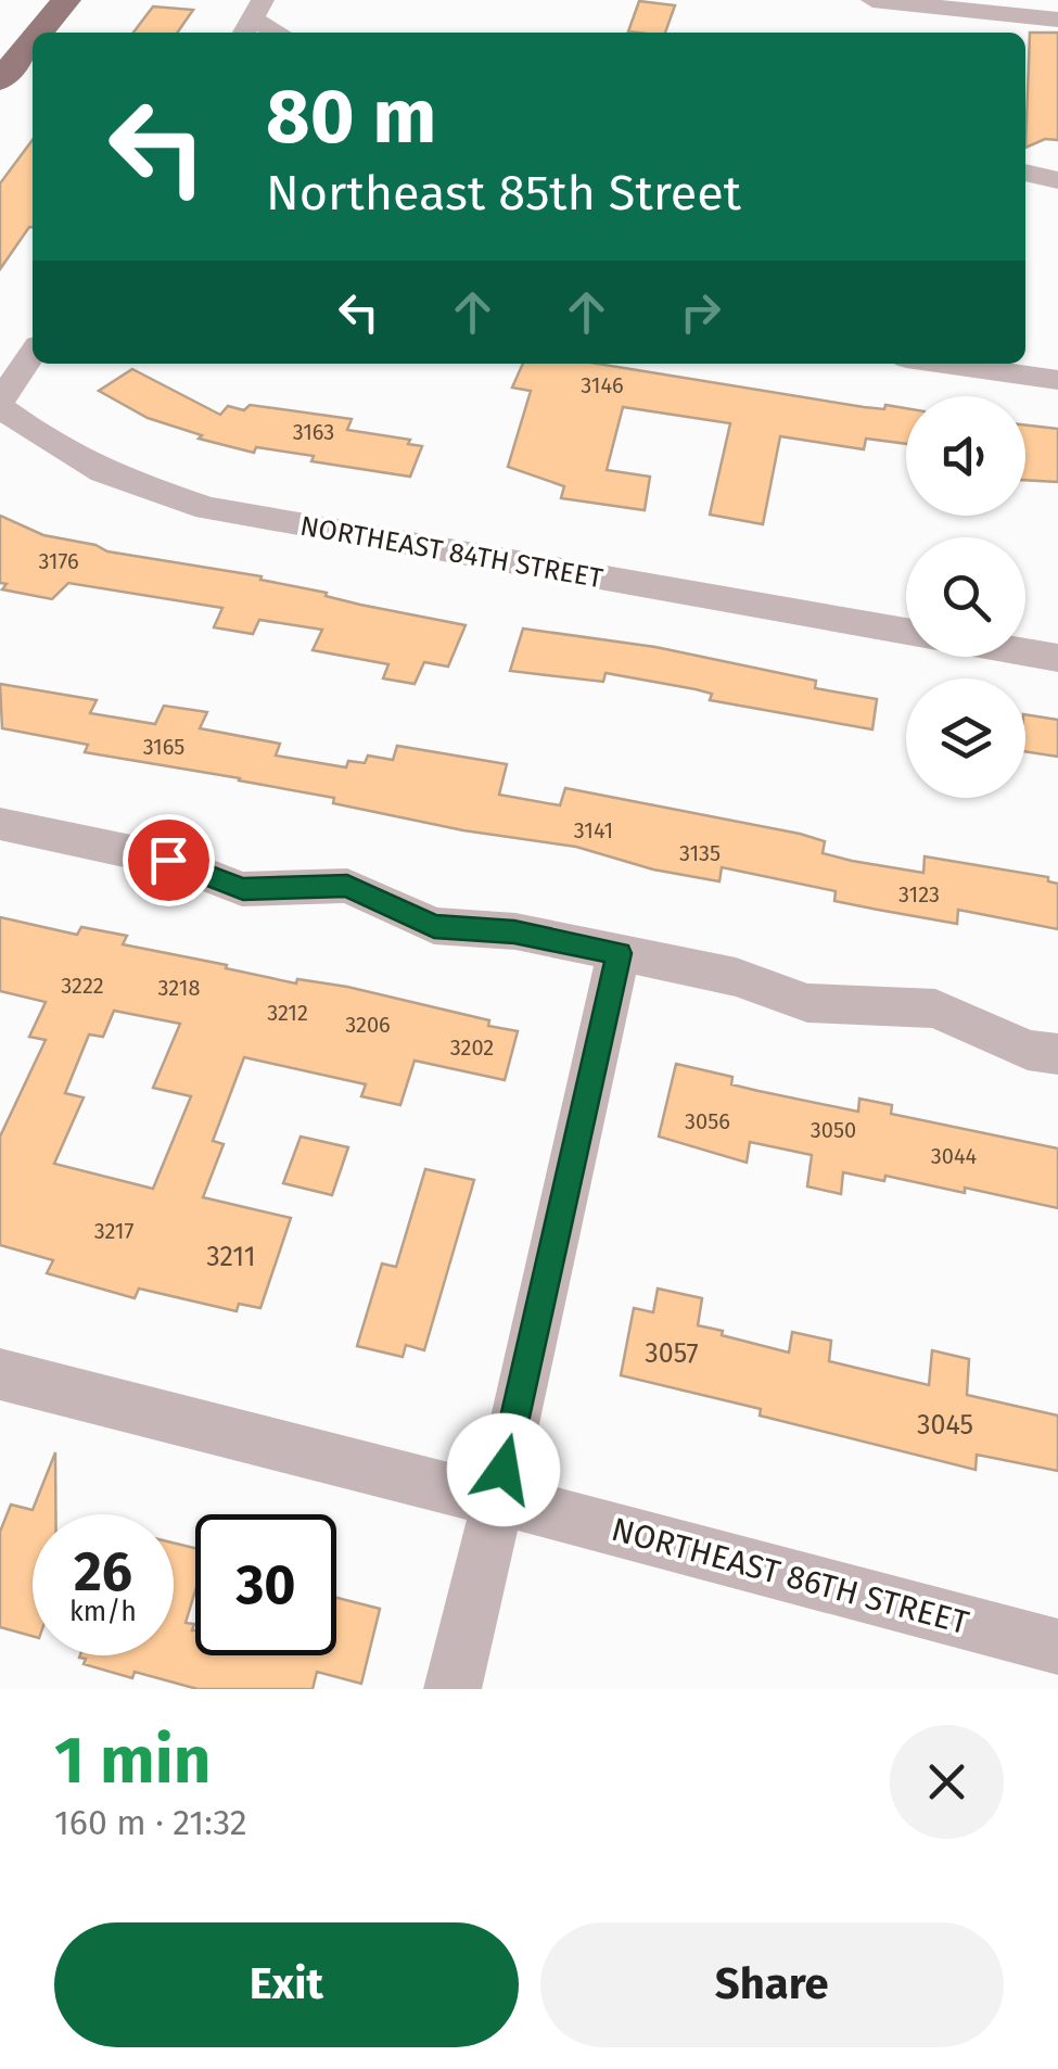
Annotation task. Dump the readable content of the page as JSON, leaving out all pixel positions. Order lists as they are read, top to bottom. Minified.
{"streets":{"street":["NORTHEAST 84TH STREET","NORTHEAST 86TH STREET"]},"house_numbers":["3146","3163","3176","3165","3141","3135","3123","3222","3218","3212","3206","3202","3056","3050","3044","3217","3211","3057","3045"],"page":{"turn":["80 m","Northeast 85th Street"],"speed":"26 km/h","limit":"30","heading":["1 min","160 m · 21:32"],"buttons":["Exit","Share"]}}
